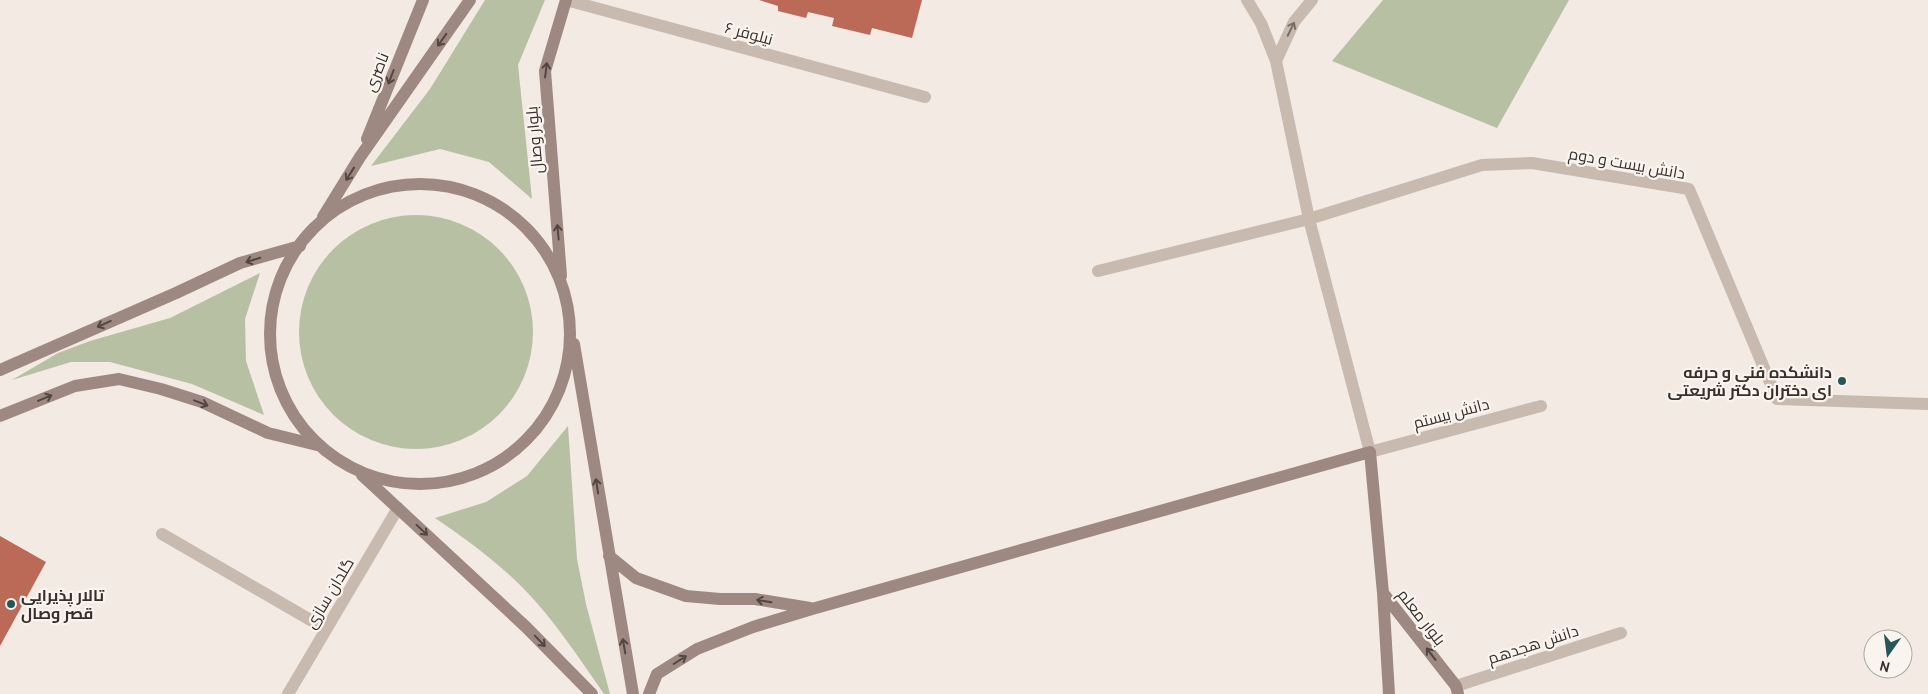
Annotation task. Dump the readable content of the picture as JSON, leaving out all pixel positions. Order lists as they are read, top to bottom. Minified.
{"streets":{"main road":["ناصری","بلوار وصال","بلوار معلم"],"street":["نیلوفر ۶","دانش بیست و دوم","دانش بیستم","گلدان سازی","دانش هجدهم"]},"crossings":[["نیلوفر ۶","بلوار وصال"],["بلوار معلم","دانش هجدهم"]],"one_way":["بلوار وصال","بلوار معلم"],"places":["دانشکده فنی و حرفه ای دختران دکتر شریعتی","تالار پذیرایی قصر وصال"],"north":"bottom"}
